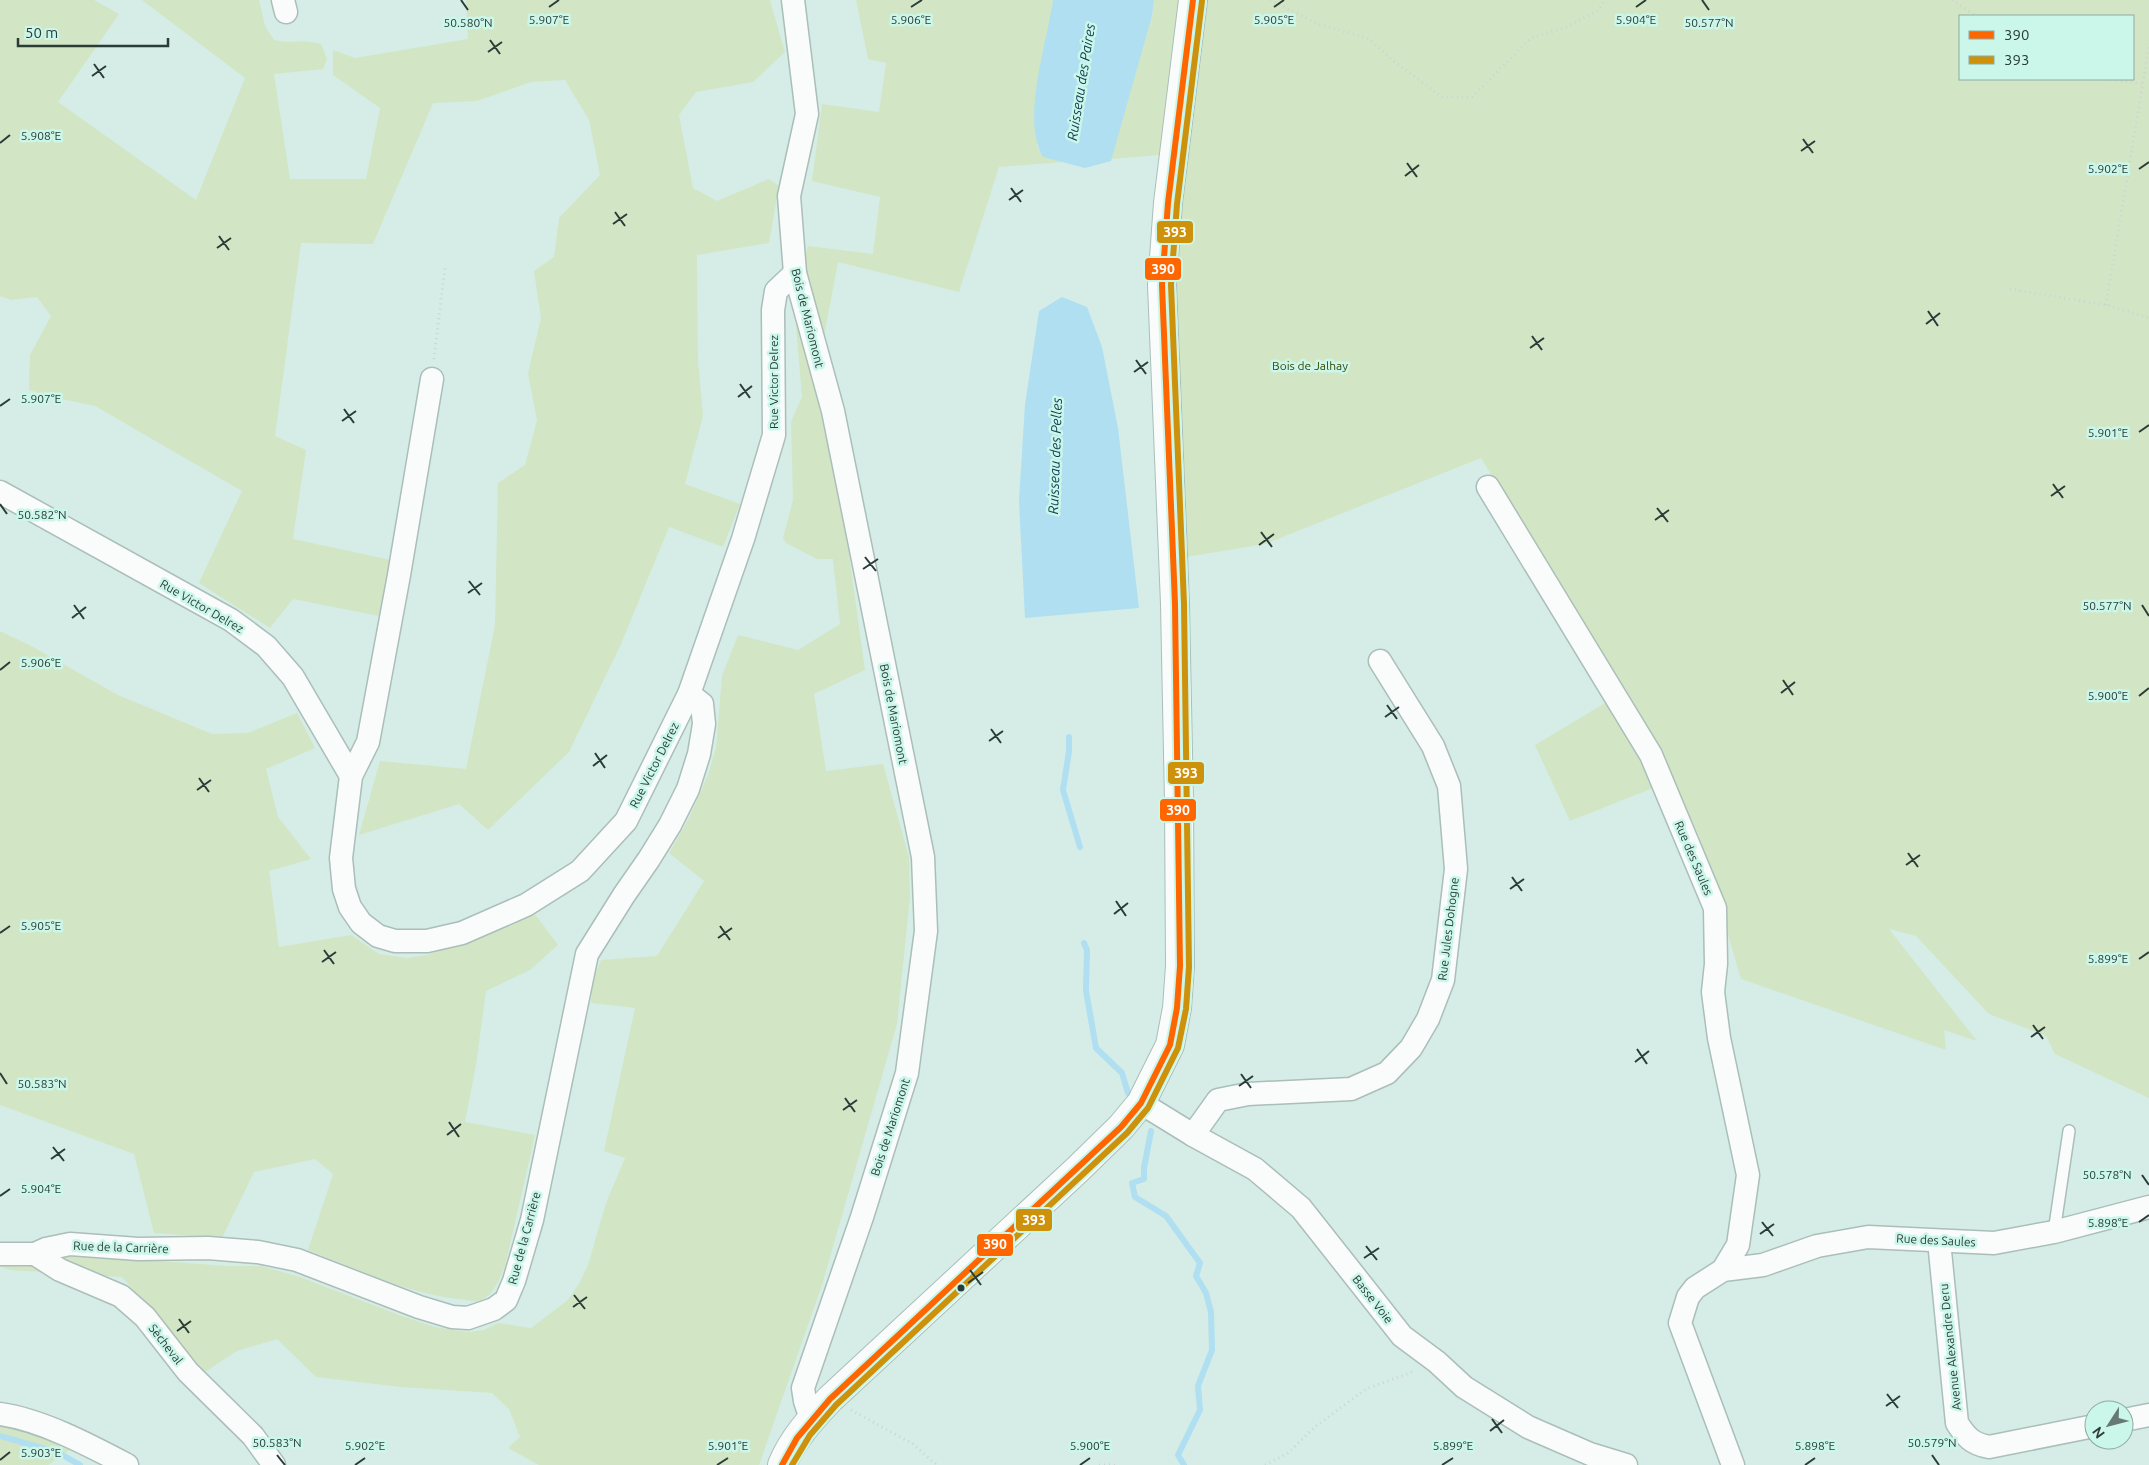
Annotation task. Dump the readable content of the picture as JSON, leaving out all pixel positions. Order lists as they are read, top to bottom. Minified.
{"streets":{"street":["Bois de Mariomont","Rue Victor Delrez","Rue des Saules","Rue Jules Dohogne","Rue de la Carrière","Basse Voie","Sècheval","Avenue Alexandre Deru"]},"crossings":[["Bois de Mariomont","Rue Victor Delrez"],["Rue Victor Delrez","Rue de la Carrière"],["Rue des Saules","Avenue Alexandre Deru"],["Rue Jules Dohogne","Basse Voie"],["Rue de la Carrière","Sècheval"]],"water":["Ruisseau des Paires","Ruisseau des Pelles"],"parks":["Bois de Jalhay"],"lines":["transit line 390","transit line 393"],"legend":["390","393"],"scale_bar":"50 m","north":"bottom left","coordinates":["5.907°E","5.906°E","5.905°E","5.904°E","50.580°N","50.577°N","5.908°E","5.902°E","5.901°E","50.582°N","5.900°E","5.899°E","50.583°N","50.578°N","5.898°E","50.579°N","5.903°E"]}
